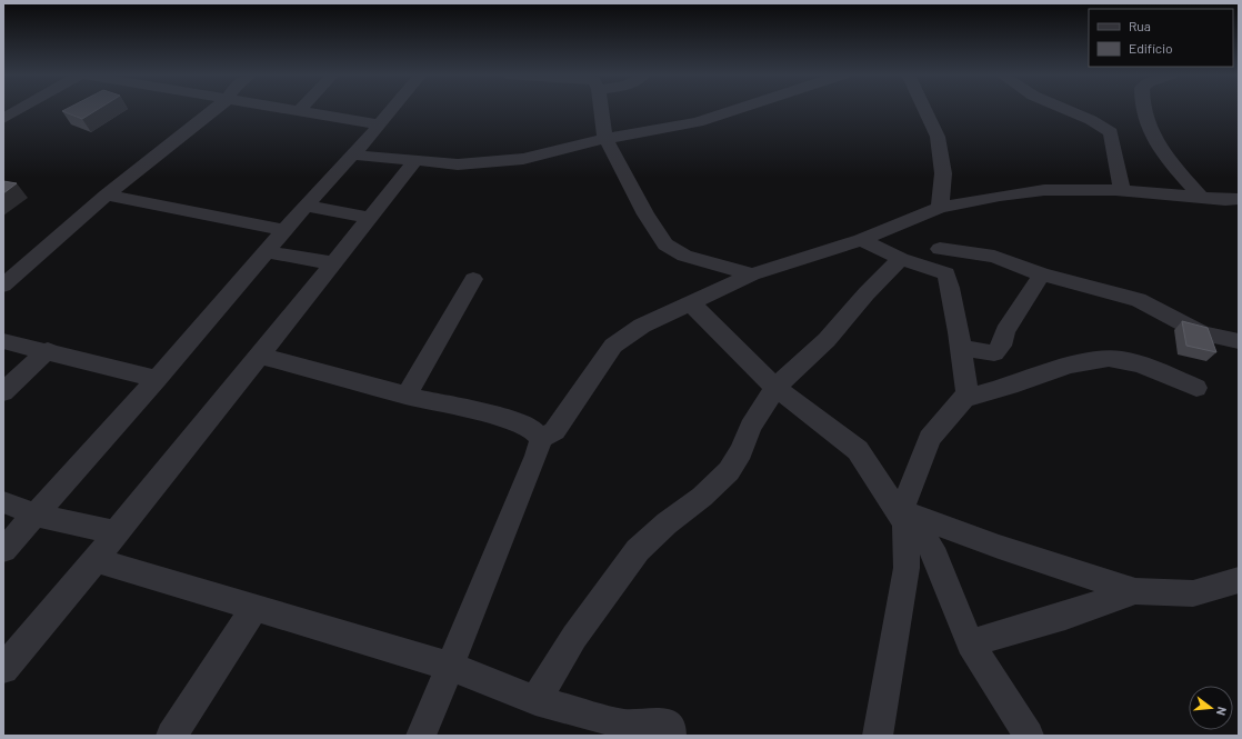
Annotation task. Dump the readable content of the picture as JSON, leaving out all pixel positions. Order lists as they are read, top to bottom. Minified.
{"legend":["Rua","Edifício"],"north":"right"}
